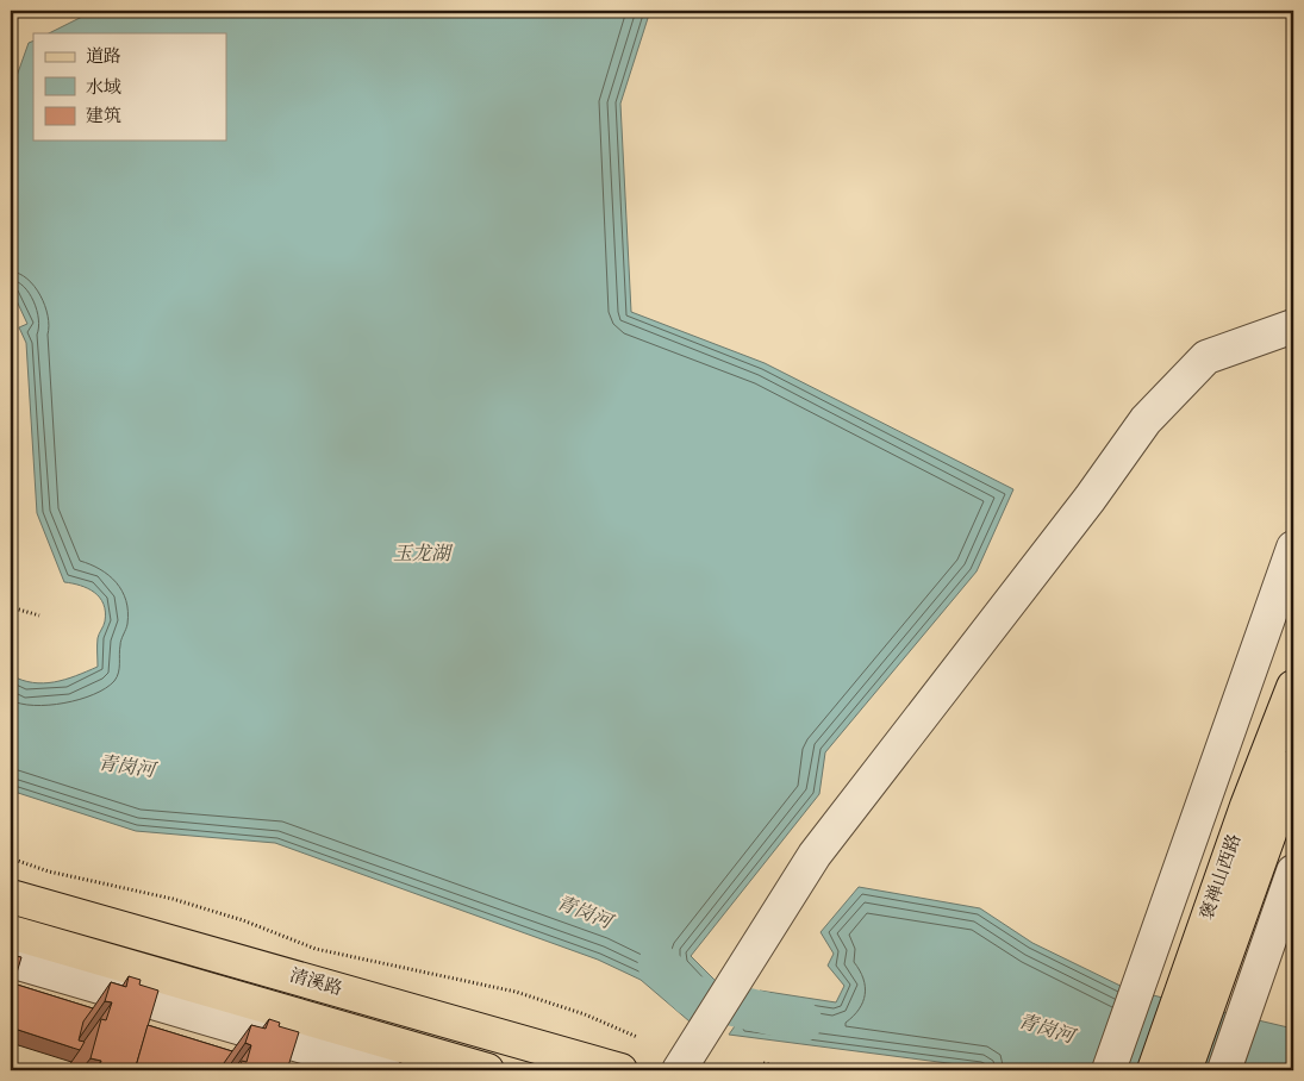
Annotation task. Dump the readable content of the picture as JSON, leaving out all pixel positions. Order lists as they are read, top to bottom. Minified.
{"streets":{"main road":["褒禅山西路","清溪路"]},"water":["玉龙湖","青岗河"],"legend":["道路","水域","建筑"]}
